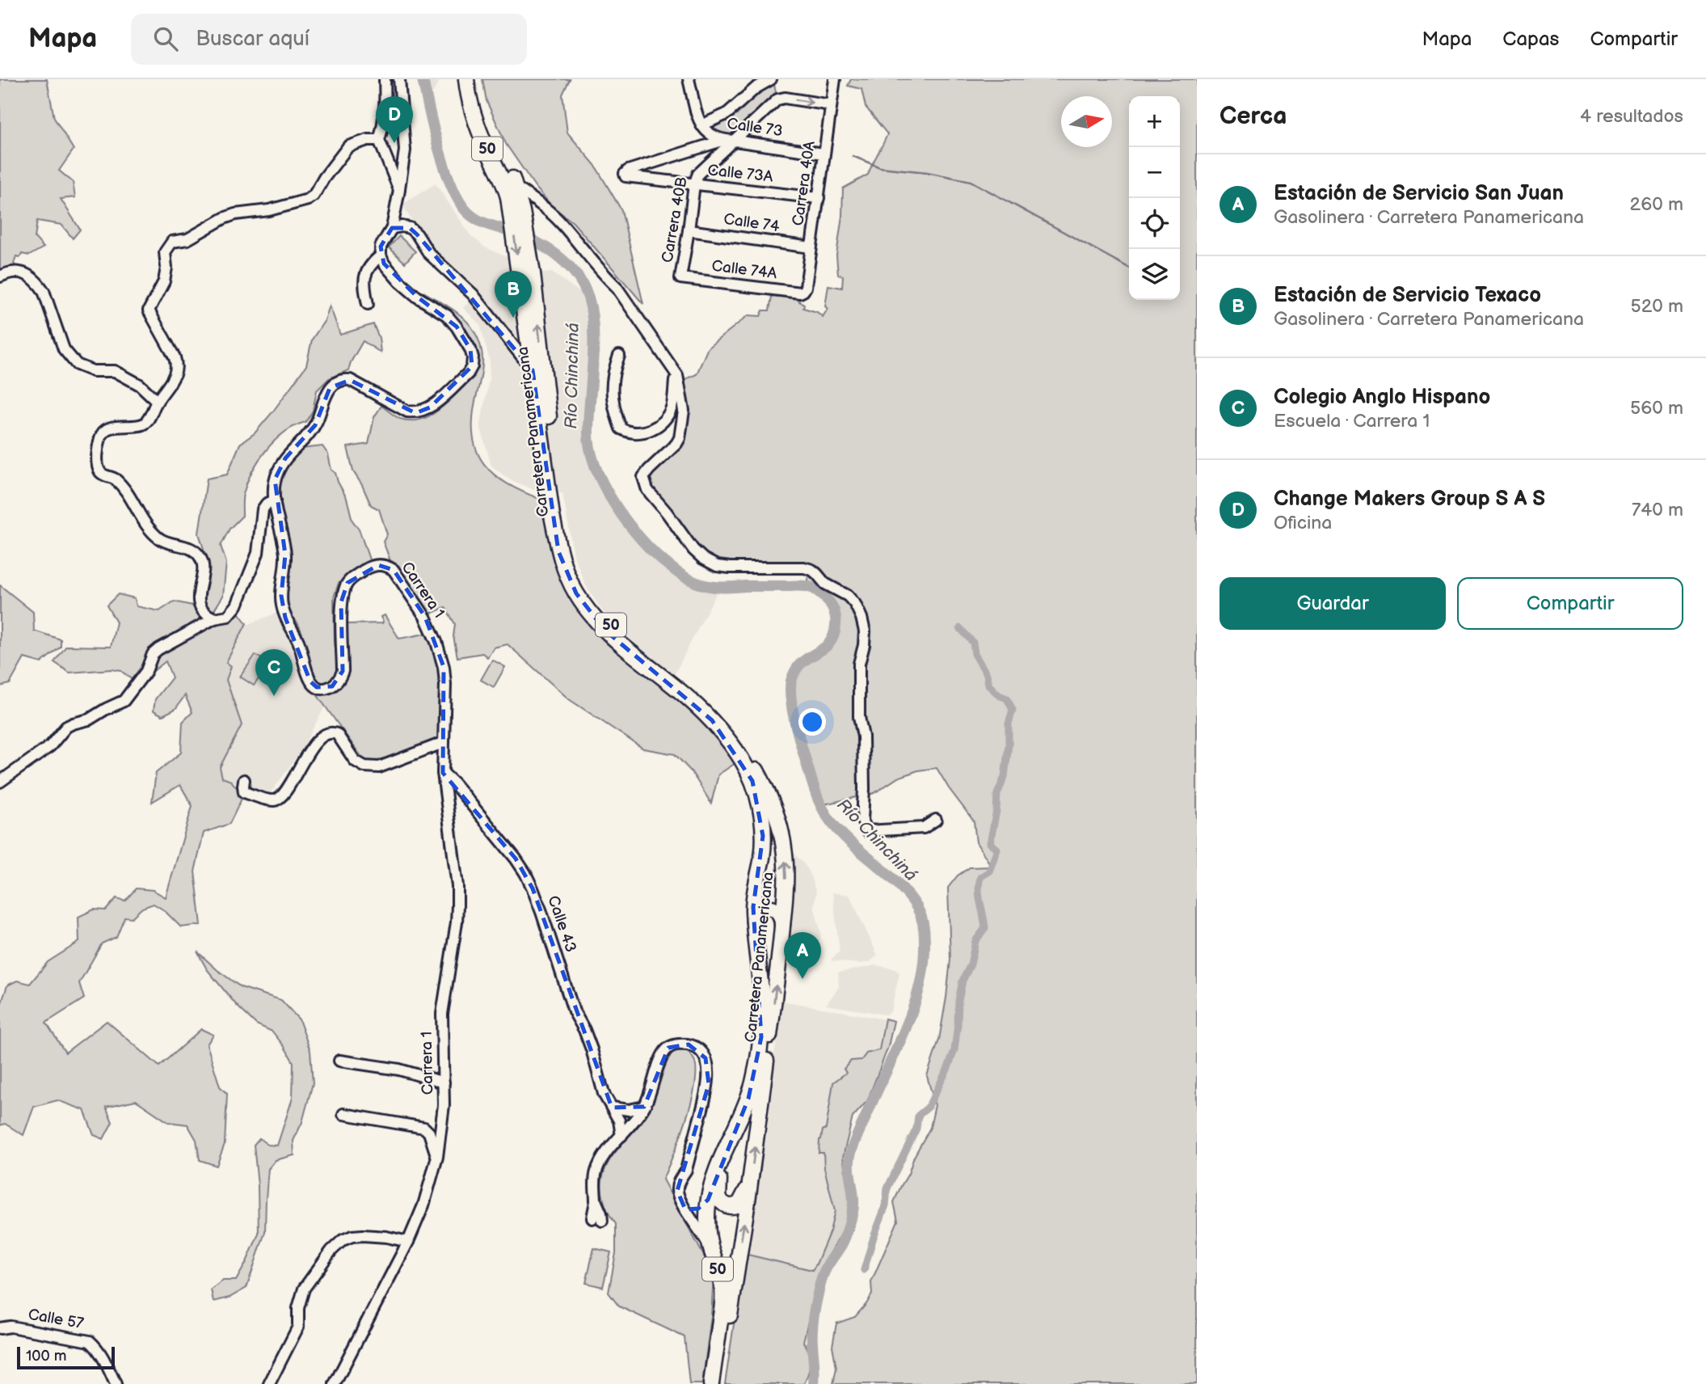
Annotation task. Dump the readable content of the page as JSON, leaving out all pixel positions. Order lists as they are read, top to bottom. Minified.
{"streets":{"highway":["50","Carretera Panamericana"],"street":["Calle 73","Calle 73A","Carrera 40A","Carrera 40B","Calle 74","Calle 74A","Carrera 1","Calle 43","Calle 57"]},"crossings":[["Calle 73","Calle 73A"],["Calle 73","Carrera 40A"],["Calle 73","Carrera 40B"],["Calle 73A","Carrera 40A"],["Calle 73A","Carrera 40B"],["Carrera 40A","Carrera 40B"],["Carrera 40A","Calle 74"],["Carrera 40A","Calle 74A"],["Carrera 40B","Calle 74"],["Carrera 40B","Calle 74A"],["Carrera 1","Calle 43"]],"water":["Río Chinchiná"],"scale_bar":"100 m","north":"right","page":{"header":"Mapa","search":"Buscar aquí","nav":["Mapa","Capas","Compartir"],"heading":["Cerca","4 resultados"],"map_buttons":["+","−"],"pins":["D","B","C","A"],"list":[{"mark":"A","name":"Estación de Servicio San Juan","note":"Gasolinera · Carretera Panamericana","value":"260 m"},{"mark":"B","name":"Estación de Servicio Texaco","note":"Gasolinera · Carretera Panamericana","value":"520 m"},{"mark":"C","name":"Colegio Anglo Hispano","note":"Escuela · Carrera 1","value":"560 m"},{"mark":"D","name":"Change Makers Group S A S","note":"Oficina","value":"740 m"}],"buttons":["Guardar","Compartir"],"scale":"100 m"}}
